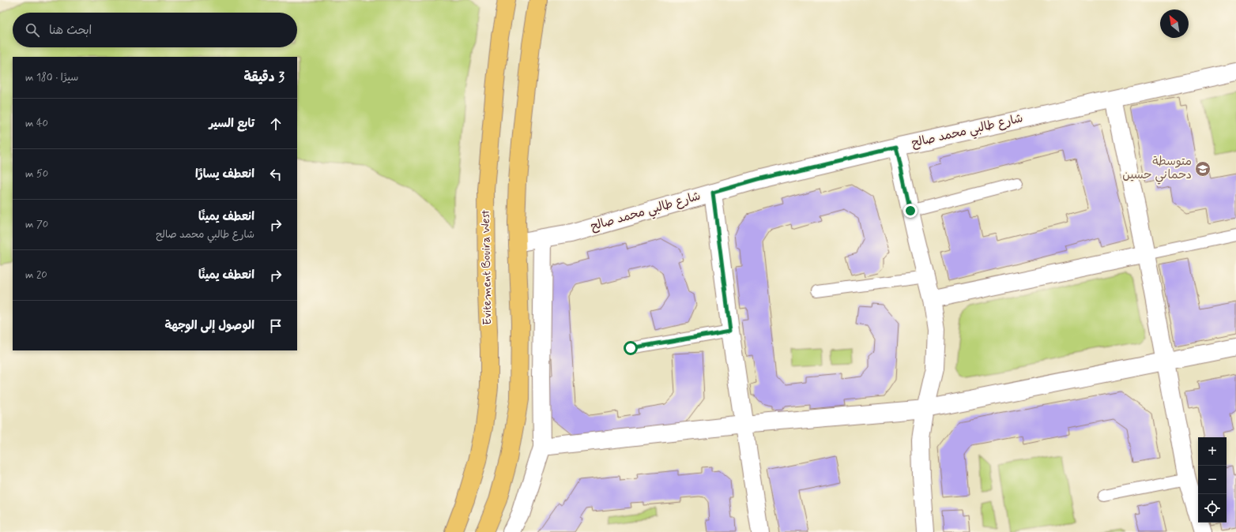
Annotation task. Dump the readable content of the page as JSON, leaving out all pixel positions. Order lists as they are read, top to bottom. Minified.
{"streets":{"highway":["Evitement Bouira West"],"street":["شارع طالبي محمد صالح"]},"places":{"school or university":["متوسطة دحماني حسين"]},"north":"top left","page":{"search":"ابحث هنا","heading":["3 دقيقة","سيرًا · 180 m"],"list":[["تابع السير","40 m"],["انعطف يسارًا","50 m"],["انعطف يمينًا","شارع طالبي محمد صالح","70 m"],["انعطف يمينًا","20 m"],"الوصول إلى الوجهة"],"map_buttons":["+","−"]}}
